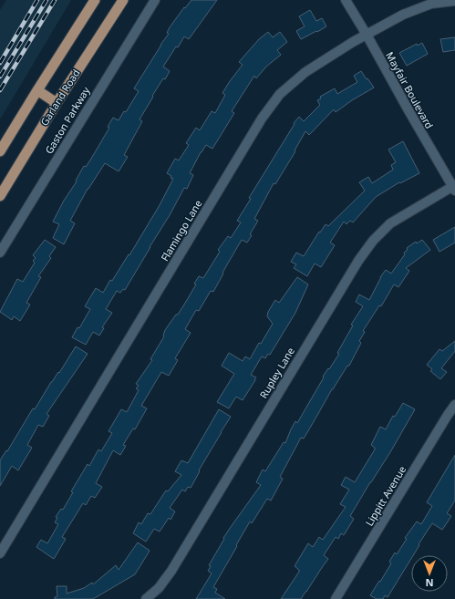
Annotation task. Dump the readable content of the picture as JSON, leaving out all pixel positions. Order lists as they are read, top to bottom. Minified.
{"streets":{"main road":["Garland Road"],"street":["Mayfair Boulevard","Gaston Parkway","Flamingo Lane","Rupley Lane","Lippitt Avenue"]},"crossings":[["Mayfair Boulevard","Flamingo Lane"],["Mayfair Boulevard","Rupley Lane"]],"north":"bottom"}
